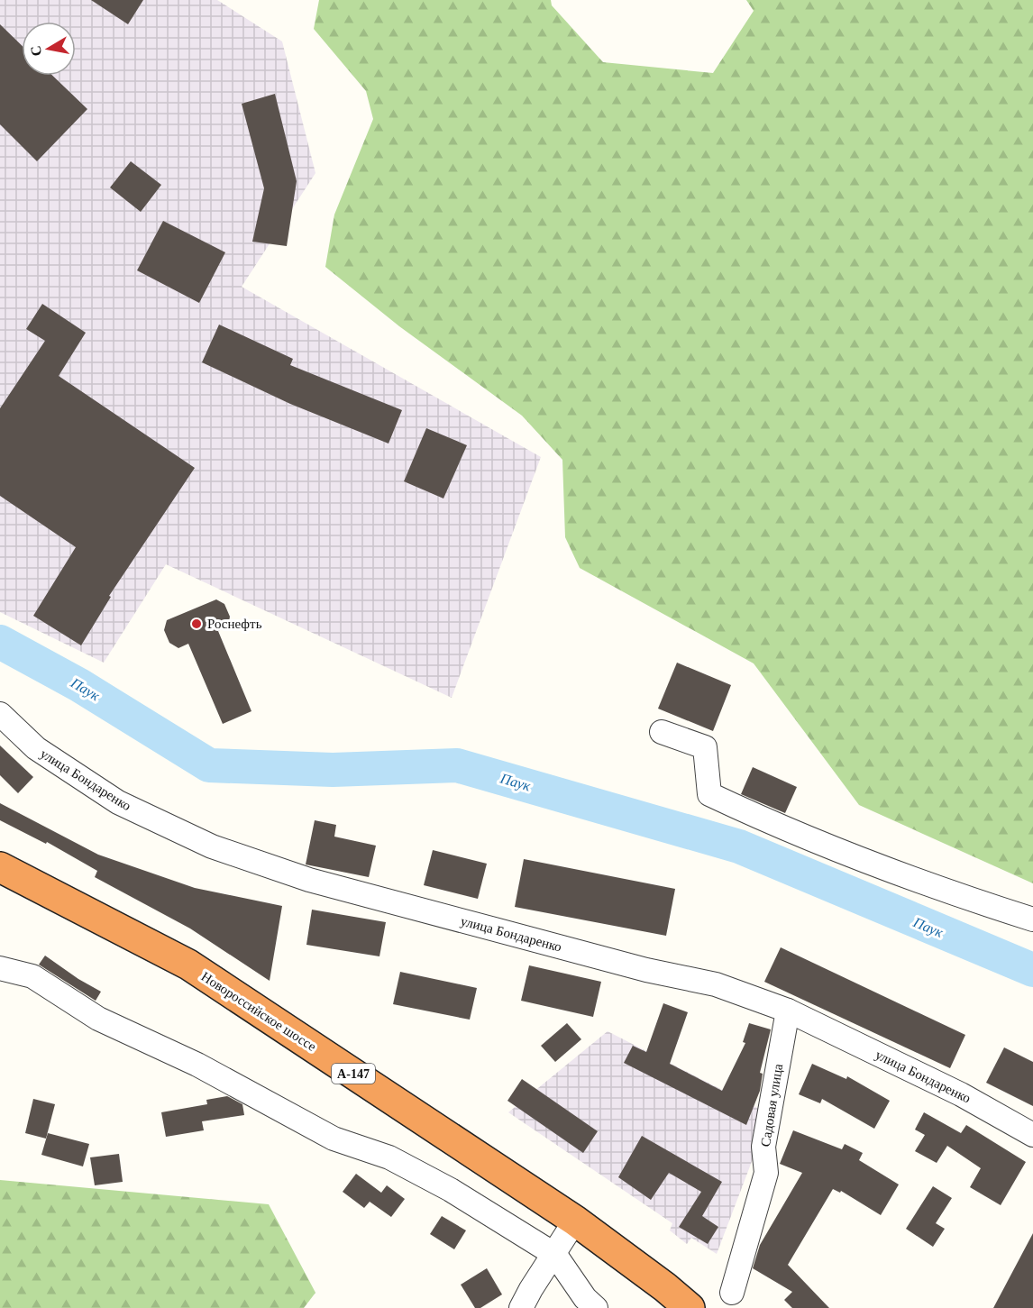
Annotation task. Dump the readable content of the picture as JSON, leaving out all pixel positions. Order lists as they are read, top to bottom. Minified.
{"streets":{"highway":["Новороссийское шоссе","А-147"],"street":["улица Бондаренко","Садовая улица"]},"crossings":[["улица Бондаренко","Садовая улица"]],"water":["Паук"],"places":["Роснефть"],"north":"left"}
